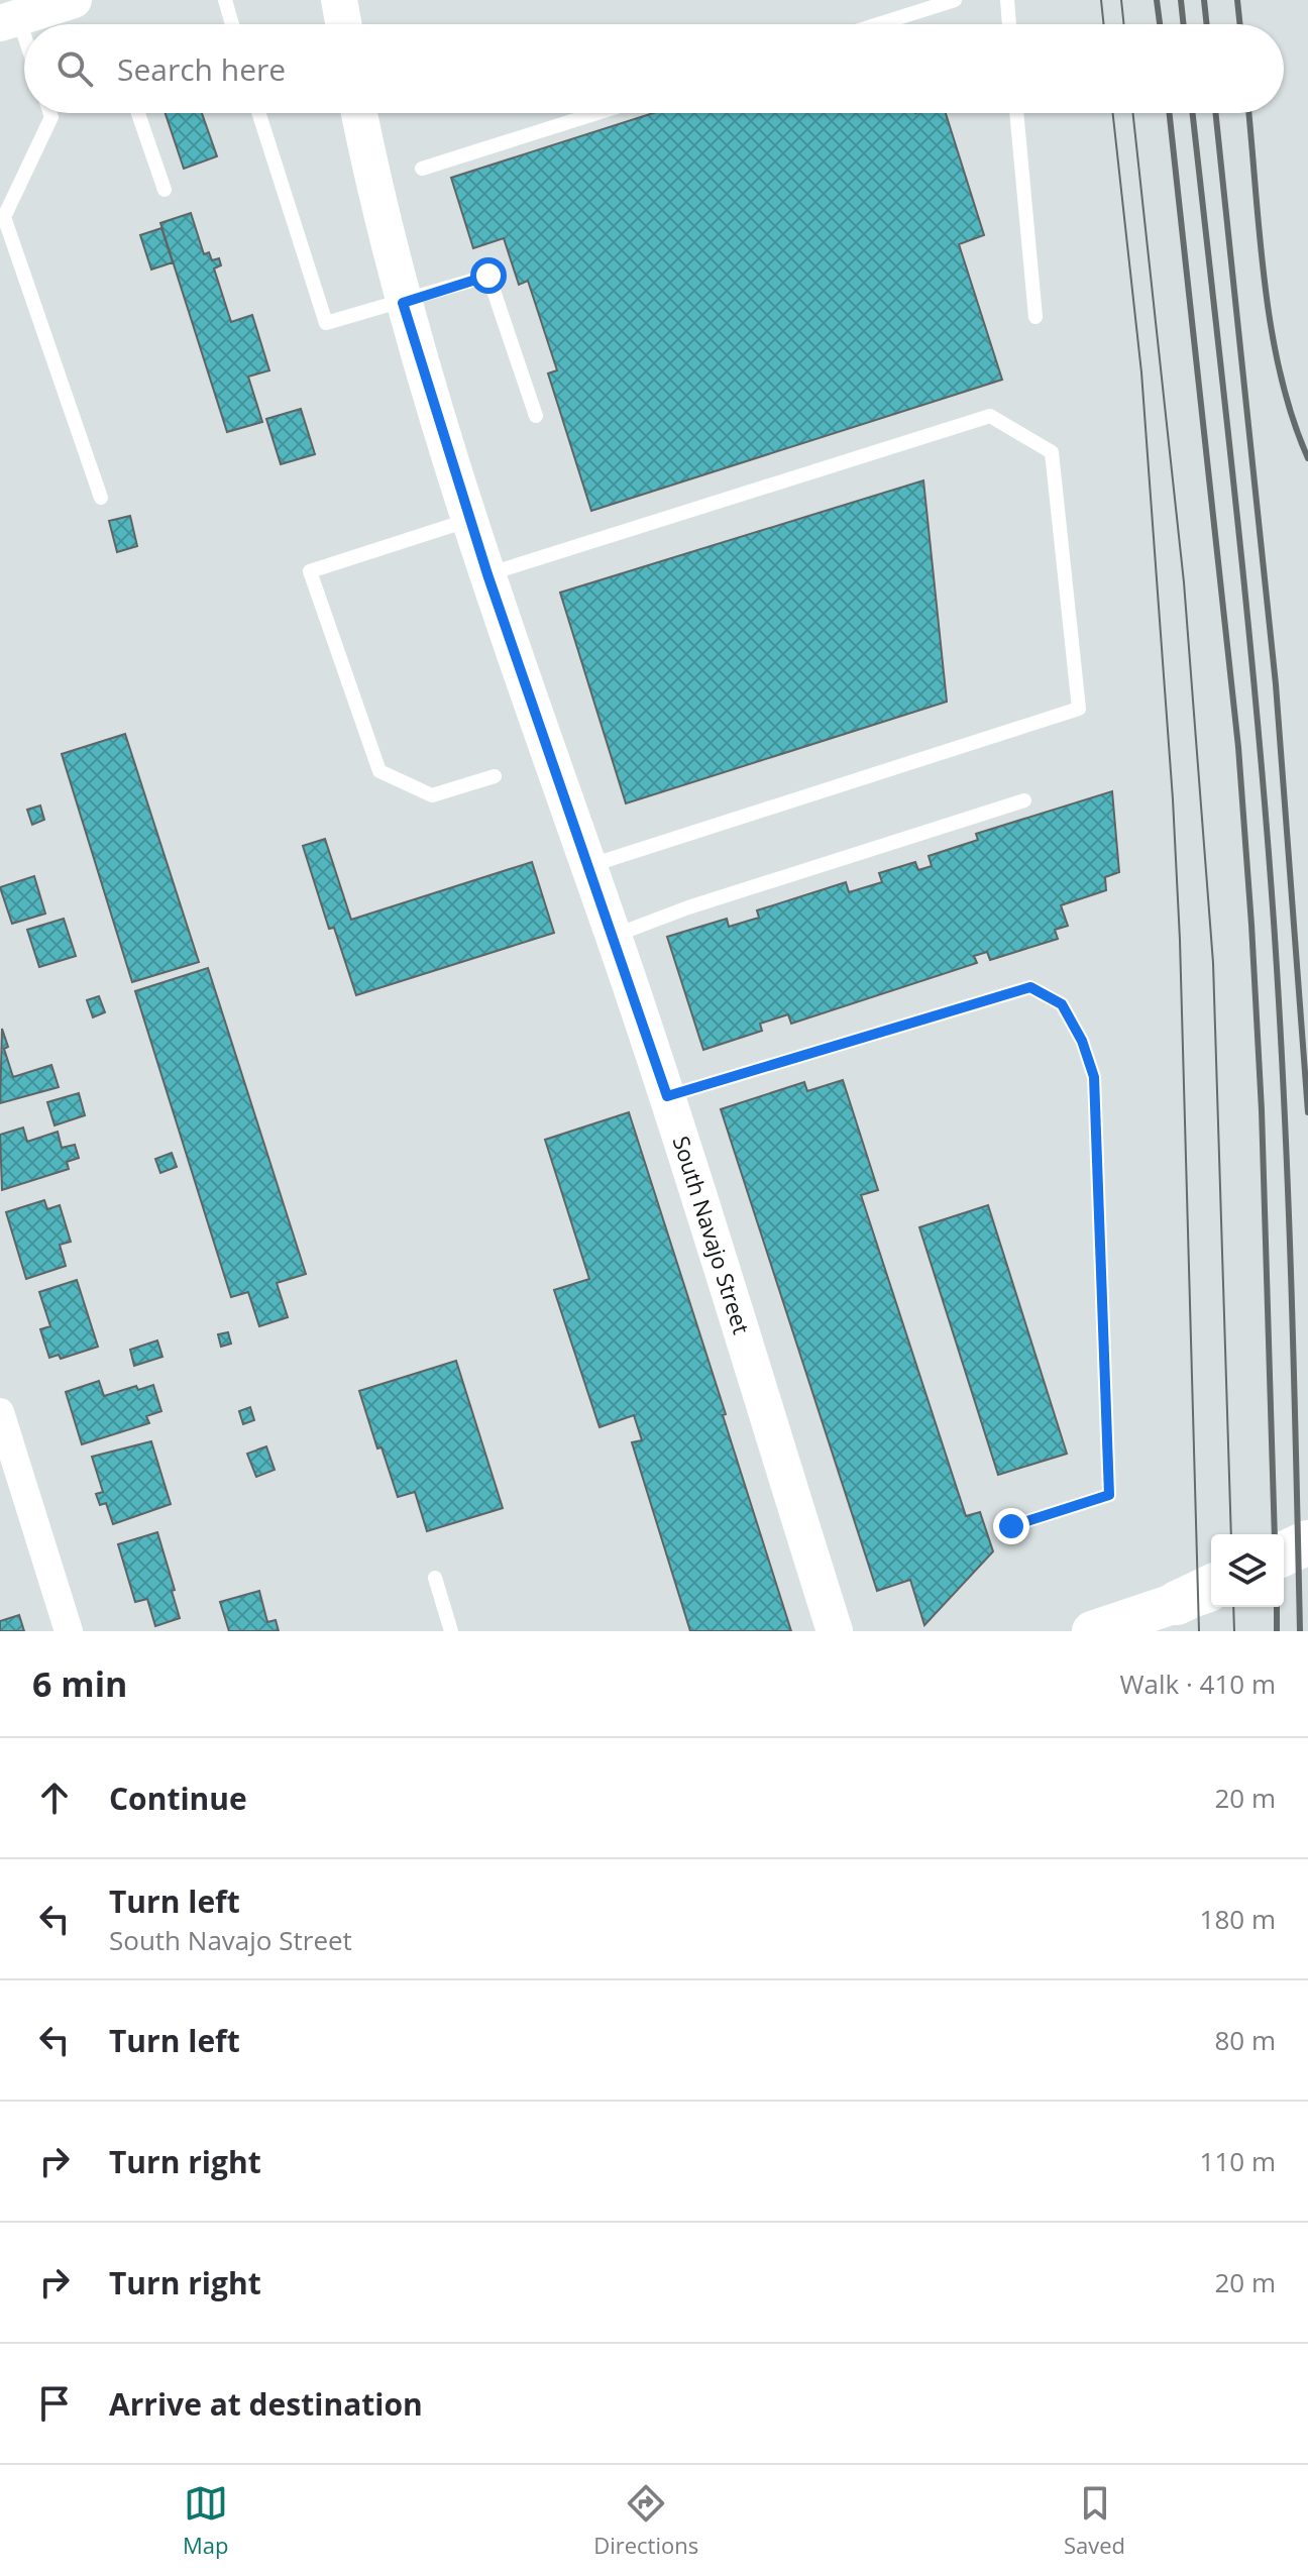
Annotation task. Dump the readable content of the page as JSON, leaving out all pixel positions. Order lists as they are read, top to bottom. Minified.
{"streets":{"street":["South Navajo Street"]},"page":{"search":"Search here","heading":["6 min","Walk · 410 m"],"list":[["Continue","20 m"],["Turn left","South Navajo Street","180 m"],["Turn left","80 m"],["Turn right","110 m"],["Turn right","20 m"],"Arrive at destination"],"nav":["Map","Directions","Saved"]}}
